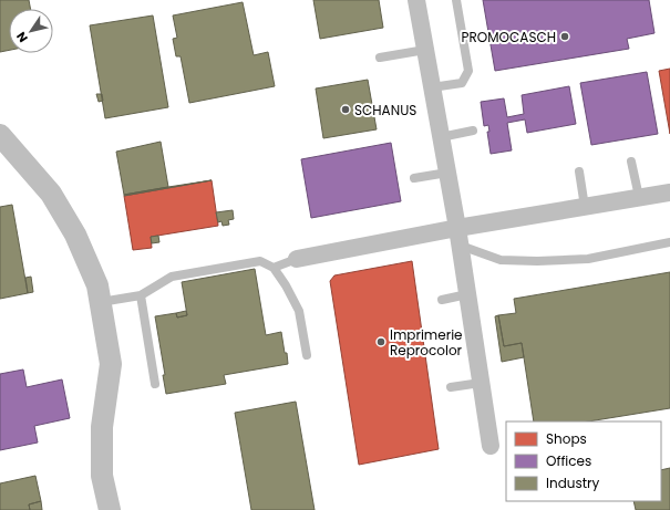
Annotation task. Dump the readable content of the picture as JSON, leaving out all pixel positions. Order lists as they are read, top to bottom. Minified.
{"places":["PROMOCASCH","SCHANUS","Imprimerie Reprocolor"],"legend":["Shops","Offices","Industry"],"north":"bottom left"}
